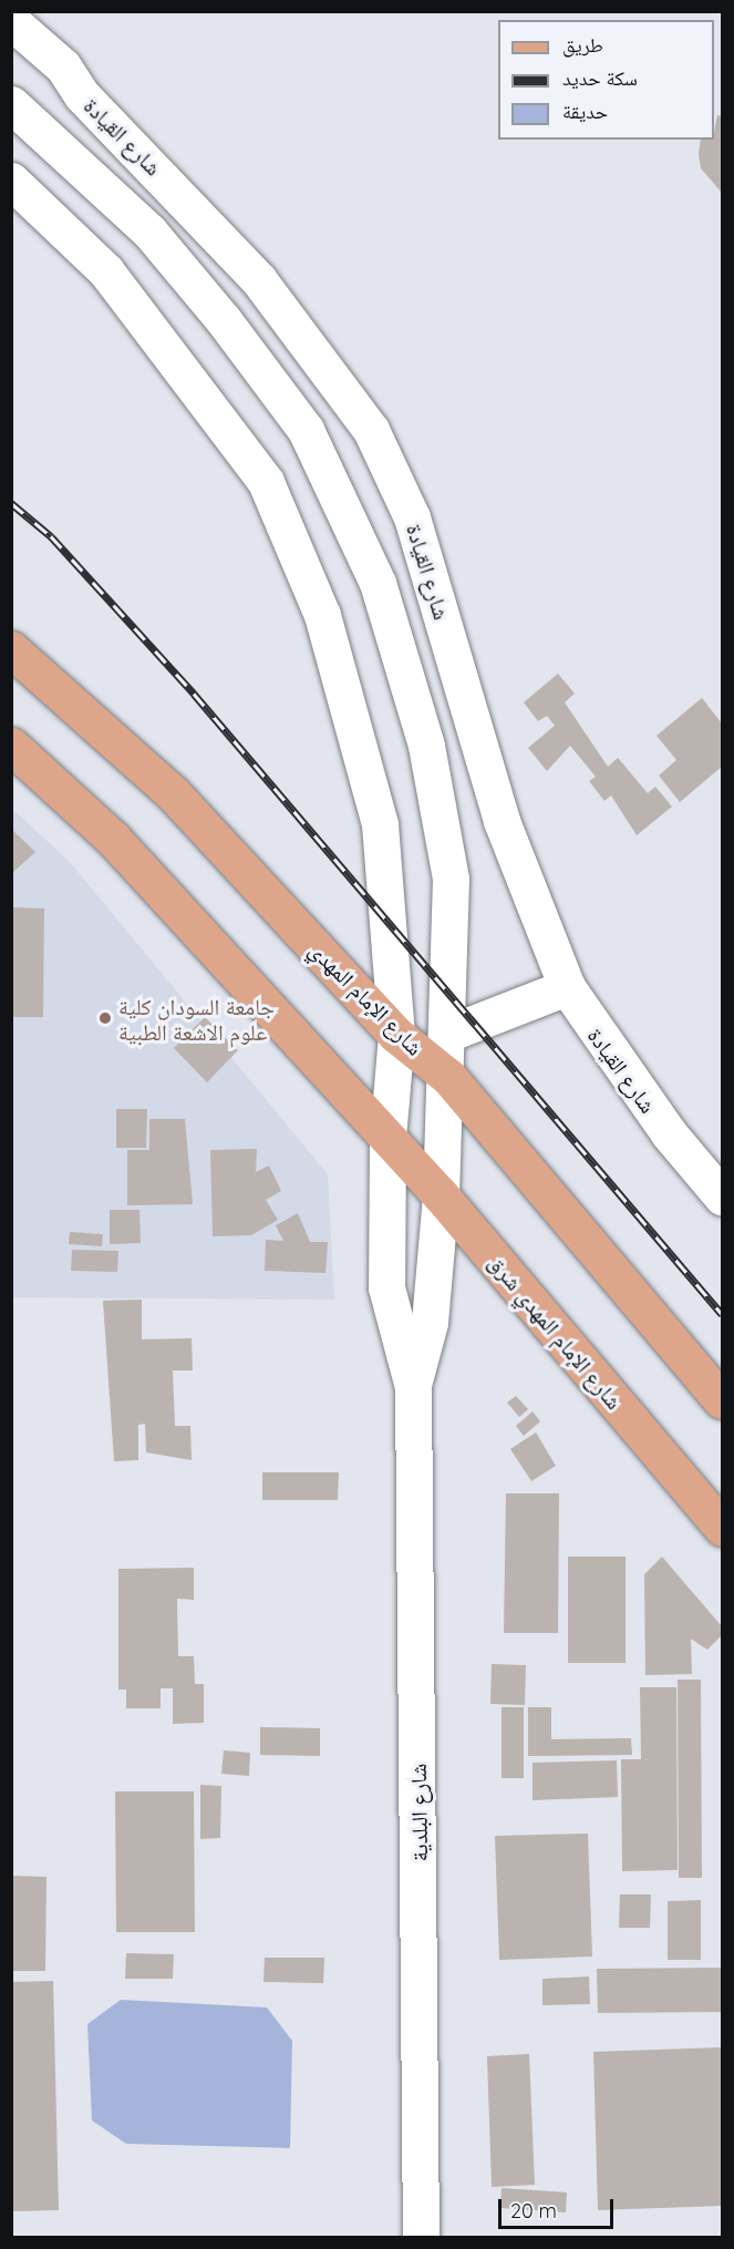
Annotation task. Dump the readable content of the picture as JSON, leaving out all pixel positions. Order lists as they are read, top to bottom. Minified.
{"streets":{"main road":["شارع الإمام المهدي","شارع الإمام المهدي شرق"],"street":["شارع القيادة","شارع البلدية"]},"places":["جامعة السودان كلية علوم الاشعة الطبية"],"legend":["طريق","سكة حديد","حديقة"],"scale_bar":"20 m"}
